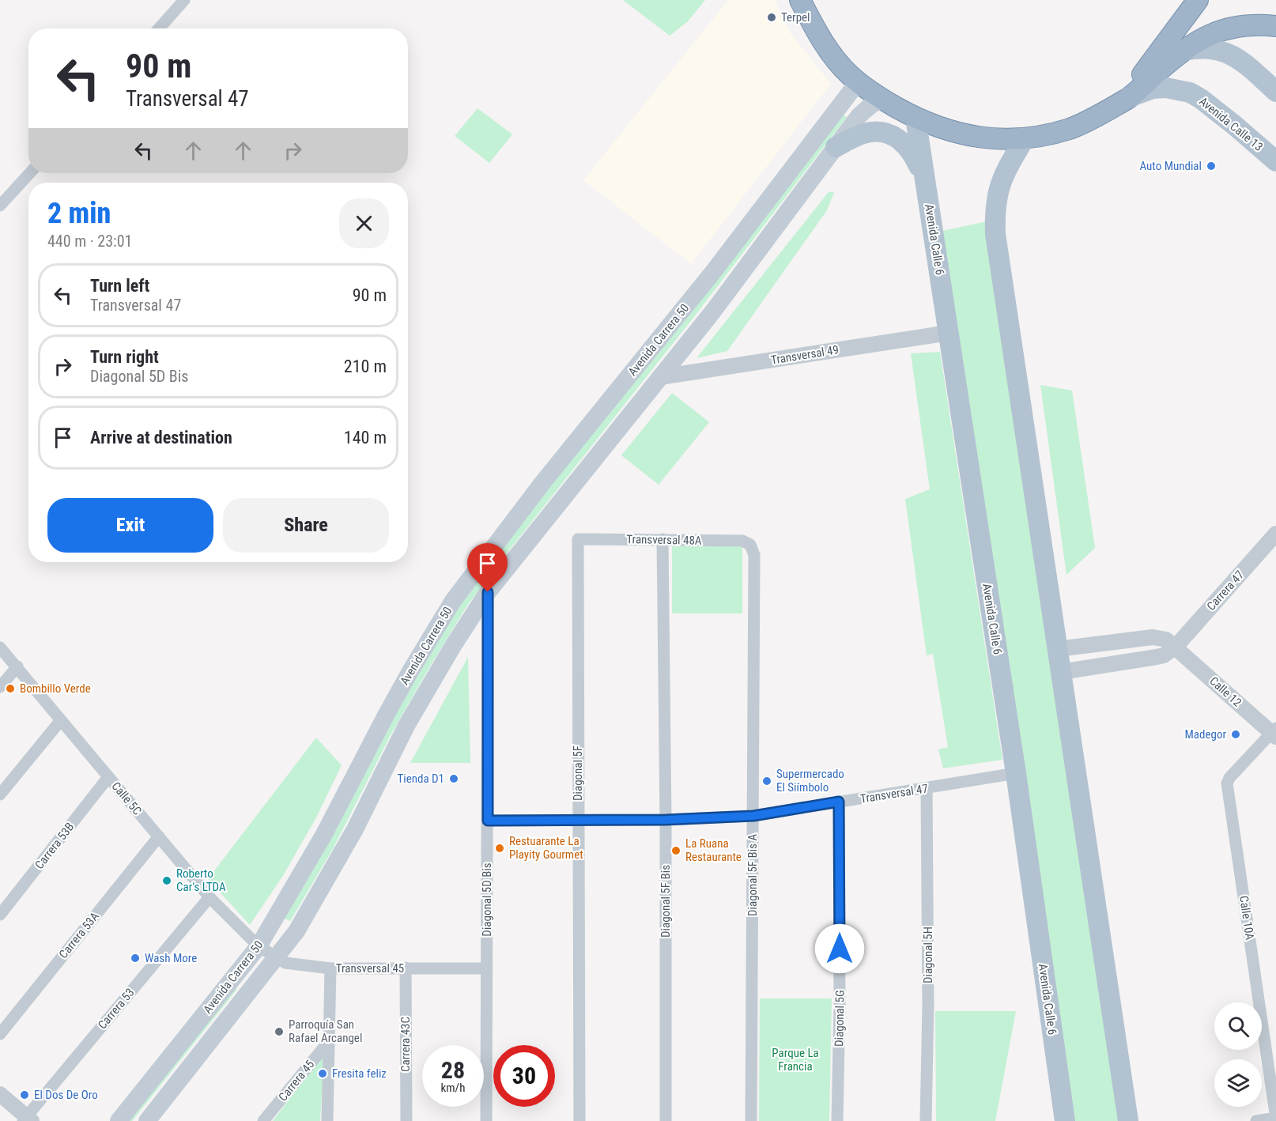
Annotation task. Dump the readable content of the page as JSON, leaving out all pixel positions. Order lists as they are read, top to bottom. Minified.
{"streets":{"main road":["Avenida Calle 13","Avenida Calle 6","Avenida Carrera 50"],"street":["Transversal 49","Transversal 48A","Carrera 47","Calle 12","Diagonal 5F","Transversal 47","Calle 5C","Carrera 53B","Diagonal 5F Bis A","Diagonal 5D Bis","Diagonal 5F Bis","Calle 10A","Carrera 53A","Diagonal 5H","Transversal 45","Carrera 53","Diagonal 5G","Carrera 43C","Carrera 45"]},"crossings":[["Avenida Calle 6","Transversal 49"],["Avenida Calle 6","Transversal 47"],["Avenida Carrera 50","Transversal 49"],["Avenida Carrera 50","Calle 5C"],["Avenida Carrera 50","Diagonal 5D Bis"],["Avenida Carrera 50","Transversal 45"],["Transversal 48A","Diagonal 5F"],["Transversal 48A","Diagonal 5F Bis A"],["Transversal 48A","Diagonal 5F Bis"],["Carrera 47","Calle 12"],["Calle 12","Calle 10A"],["Diagonal 5F","Transversal 47"],["Transversal 47","Diagonal 5F Bis A"],["Transversal 47","Diagonal 5D Bis"],["Transversal 47","Diagonal 5F Bis"],["Transversal 47","Diagonal 5H"],["Transversal 47","Diagonal 5G"],["Calle 5C","Carrera 53B"],["Calle 5C","Carrera 53A"],["Calle 5C","Transversal 45"],["Calle 5C","Carrera 53"],["Diagonal 5D Bis","Transversal 45"],["Transversal 45","Carrera 43C"]],"parks":["Parque La Francia"],"places":["Terpel","Auto Mundial","Bombillo Verde","Madegor","Tienda D1","Supermercado El Siímbolo","Restuarante La Playity Gourmet","La Ruana Restaurante","Roberto Car's LTDA","Wash More","Parroquía San Rafael Arcangel","Fresita feliz","El Dos De Oro"],"page":{"turn":["90 m","Transversal 47"],"heading":["2 min","440 m · 23:01"],"list":[{"name":"Turn left","note":"Transversal 47","value":"90 m"},{"name":"Turn right","note":"Diagonal 5D Bis","value":"210 m"},{"name":"Arrive at destination","value":"140 m"}],"buttons":["Exit","Share"],"speed":"28 km/h","limit":"30"}}
